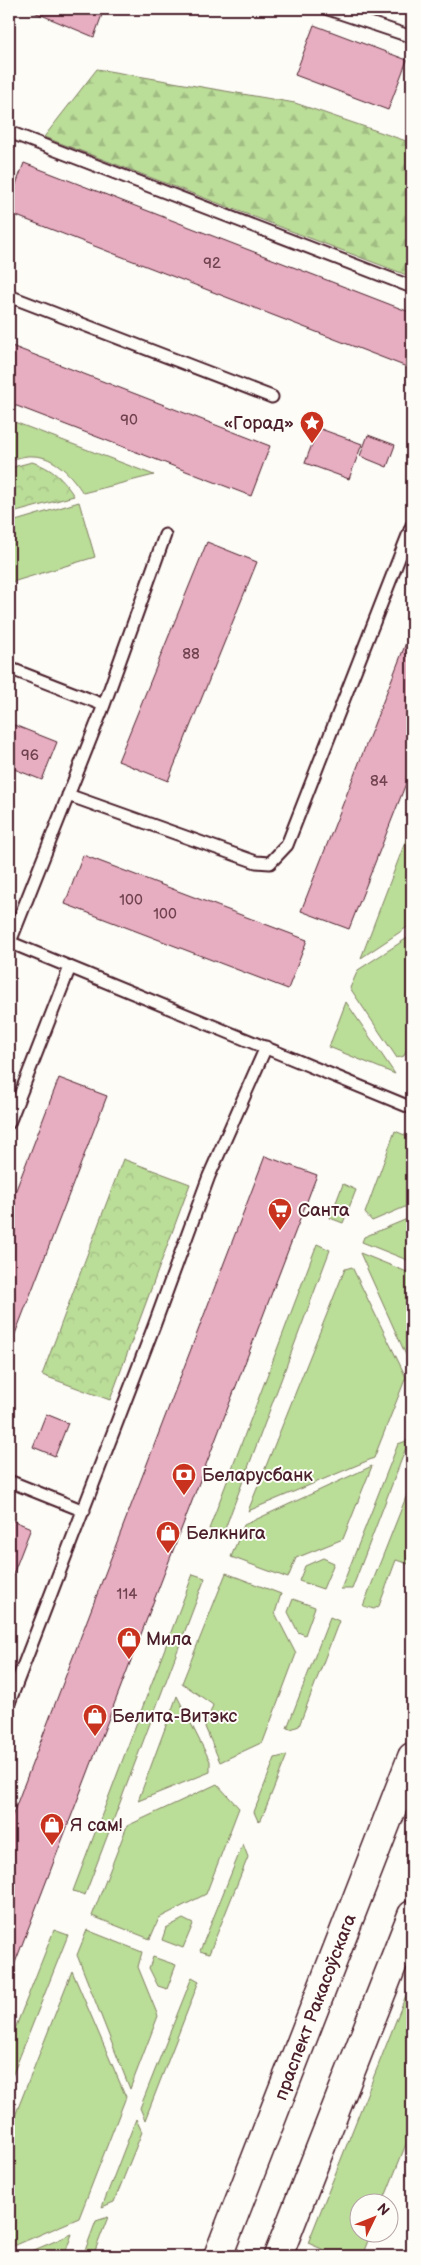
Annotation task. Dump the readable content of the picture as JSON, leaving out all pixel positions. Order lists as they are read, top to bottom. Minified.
{"streets":{"main road":["праспект Ракасоўскага"]},"places":{"place":["«Горад»"],"supermarket":["Санта"],"bank":["Беларусбанк"],"shop":["Белкнига","Мила","Белита-Витэкс","Я сам!"]},"house_numbers":["92","90","88","96","84","100","100","114"],"north":"top right"}
